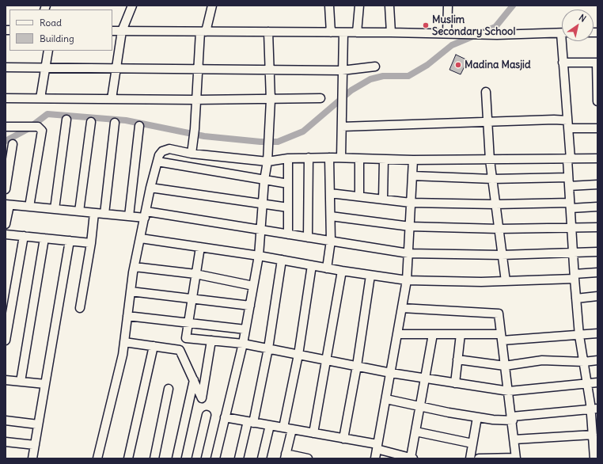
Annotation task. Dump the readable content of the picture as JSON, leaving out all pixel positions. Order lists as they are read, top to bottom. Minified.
{"places":["Muslim Secondary School","Madina Masjid"],"legend":["Road","Building"],"north":"top right"}
